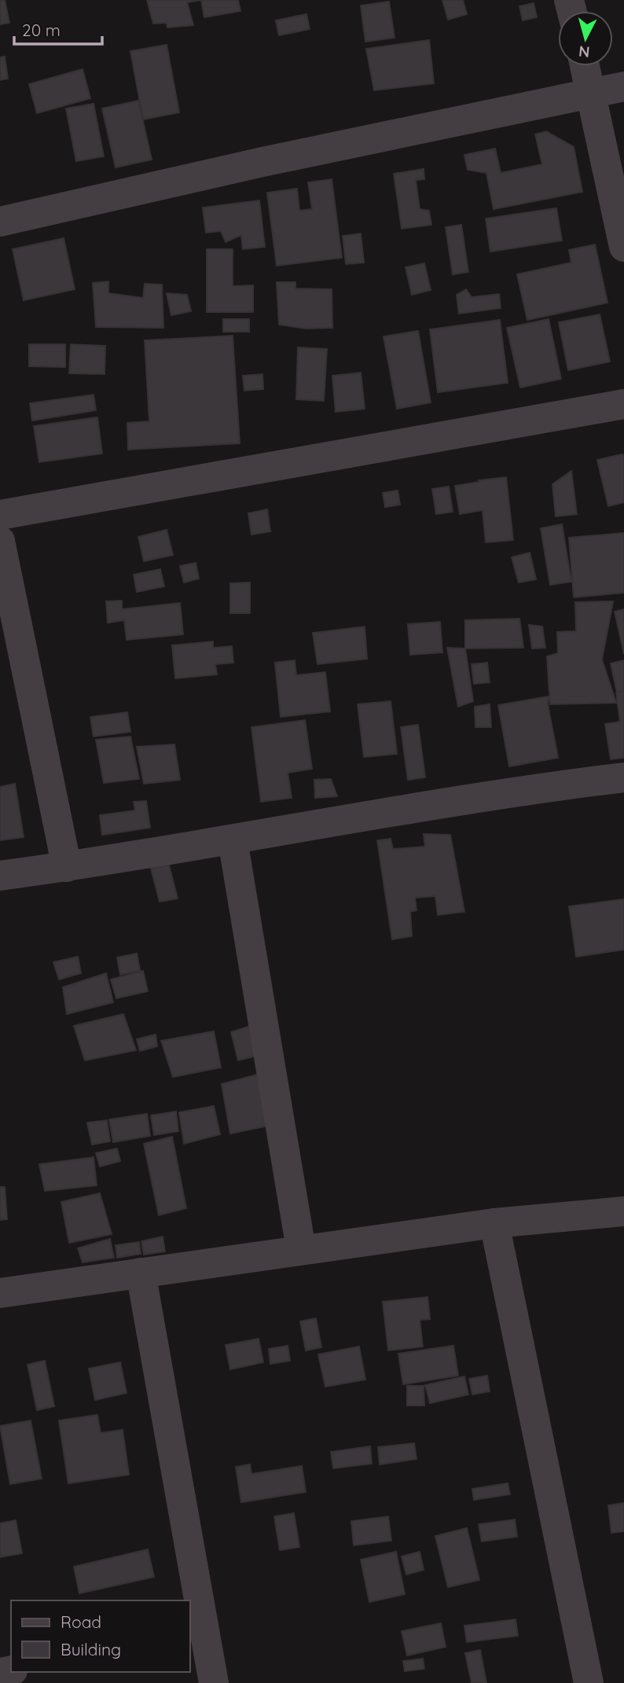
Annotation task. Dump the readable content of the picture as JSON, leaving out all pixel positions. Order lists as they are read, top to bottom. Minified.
{"legend":["Road","Building"],"scale_bar":"20 m","north":"bottom"}
